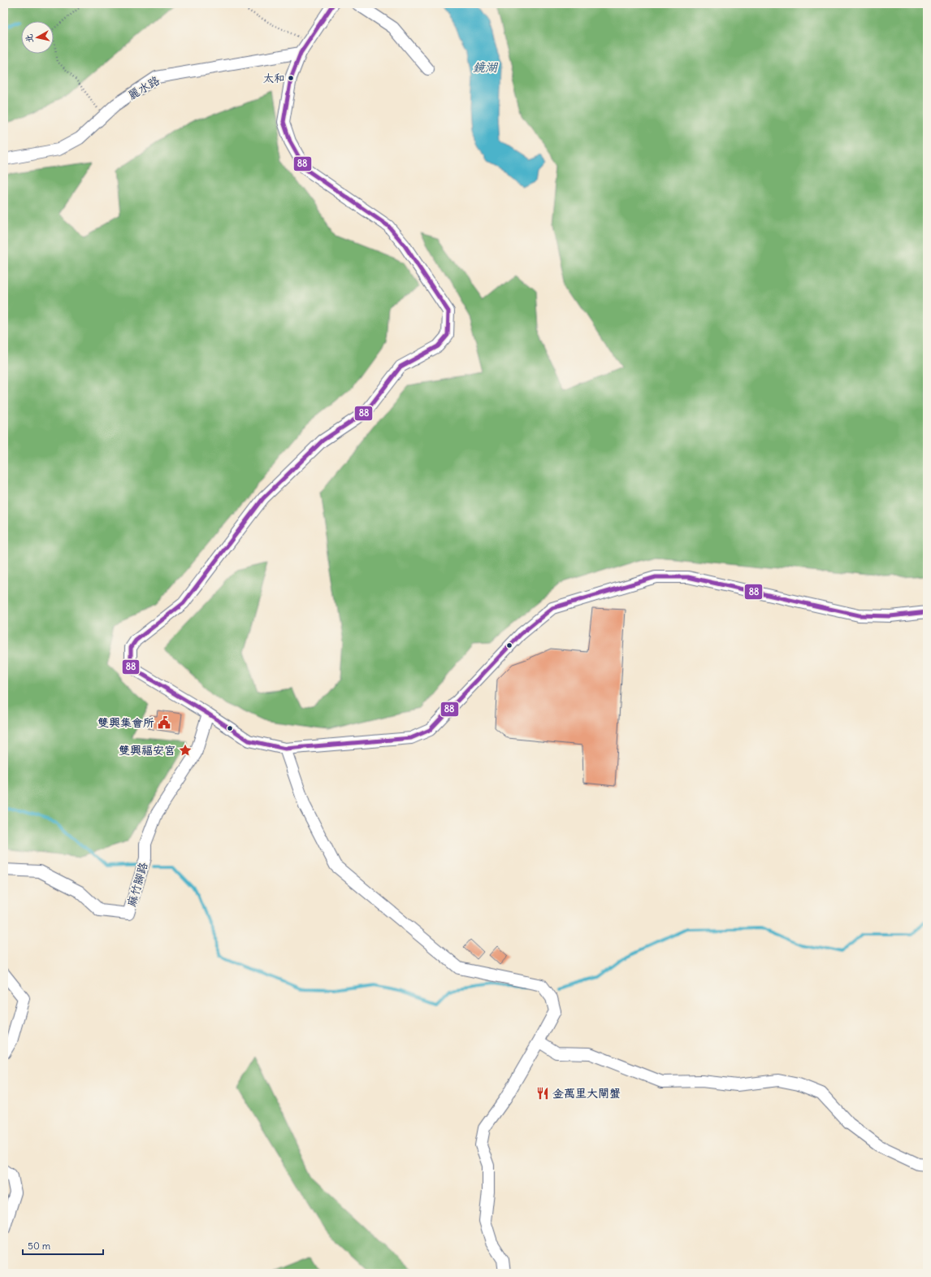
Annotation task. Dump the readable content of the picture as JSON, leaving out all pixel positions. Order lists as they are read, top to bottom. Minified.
{"streets":{"street":["麗水路","麻竹腳路"]},"water":["鏡湖"],"places":{"other":["太和"],"public building":["雙興集會所"],"place":["雙興福安宮"],"restaurant":["金萬里大閘蟹"]},"lines":["transit line 88"],"scale_bar":"50 m","north":"left"}
